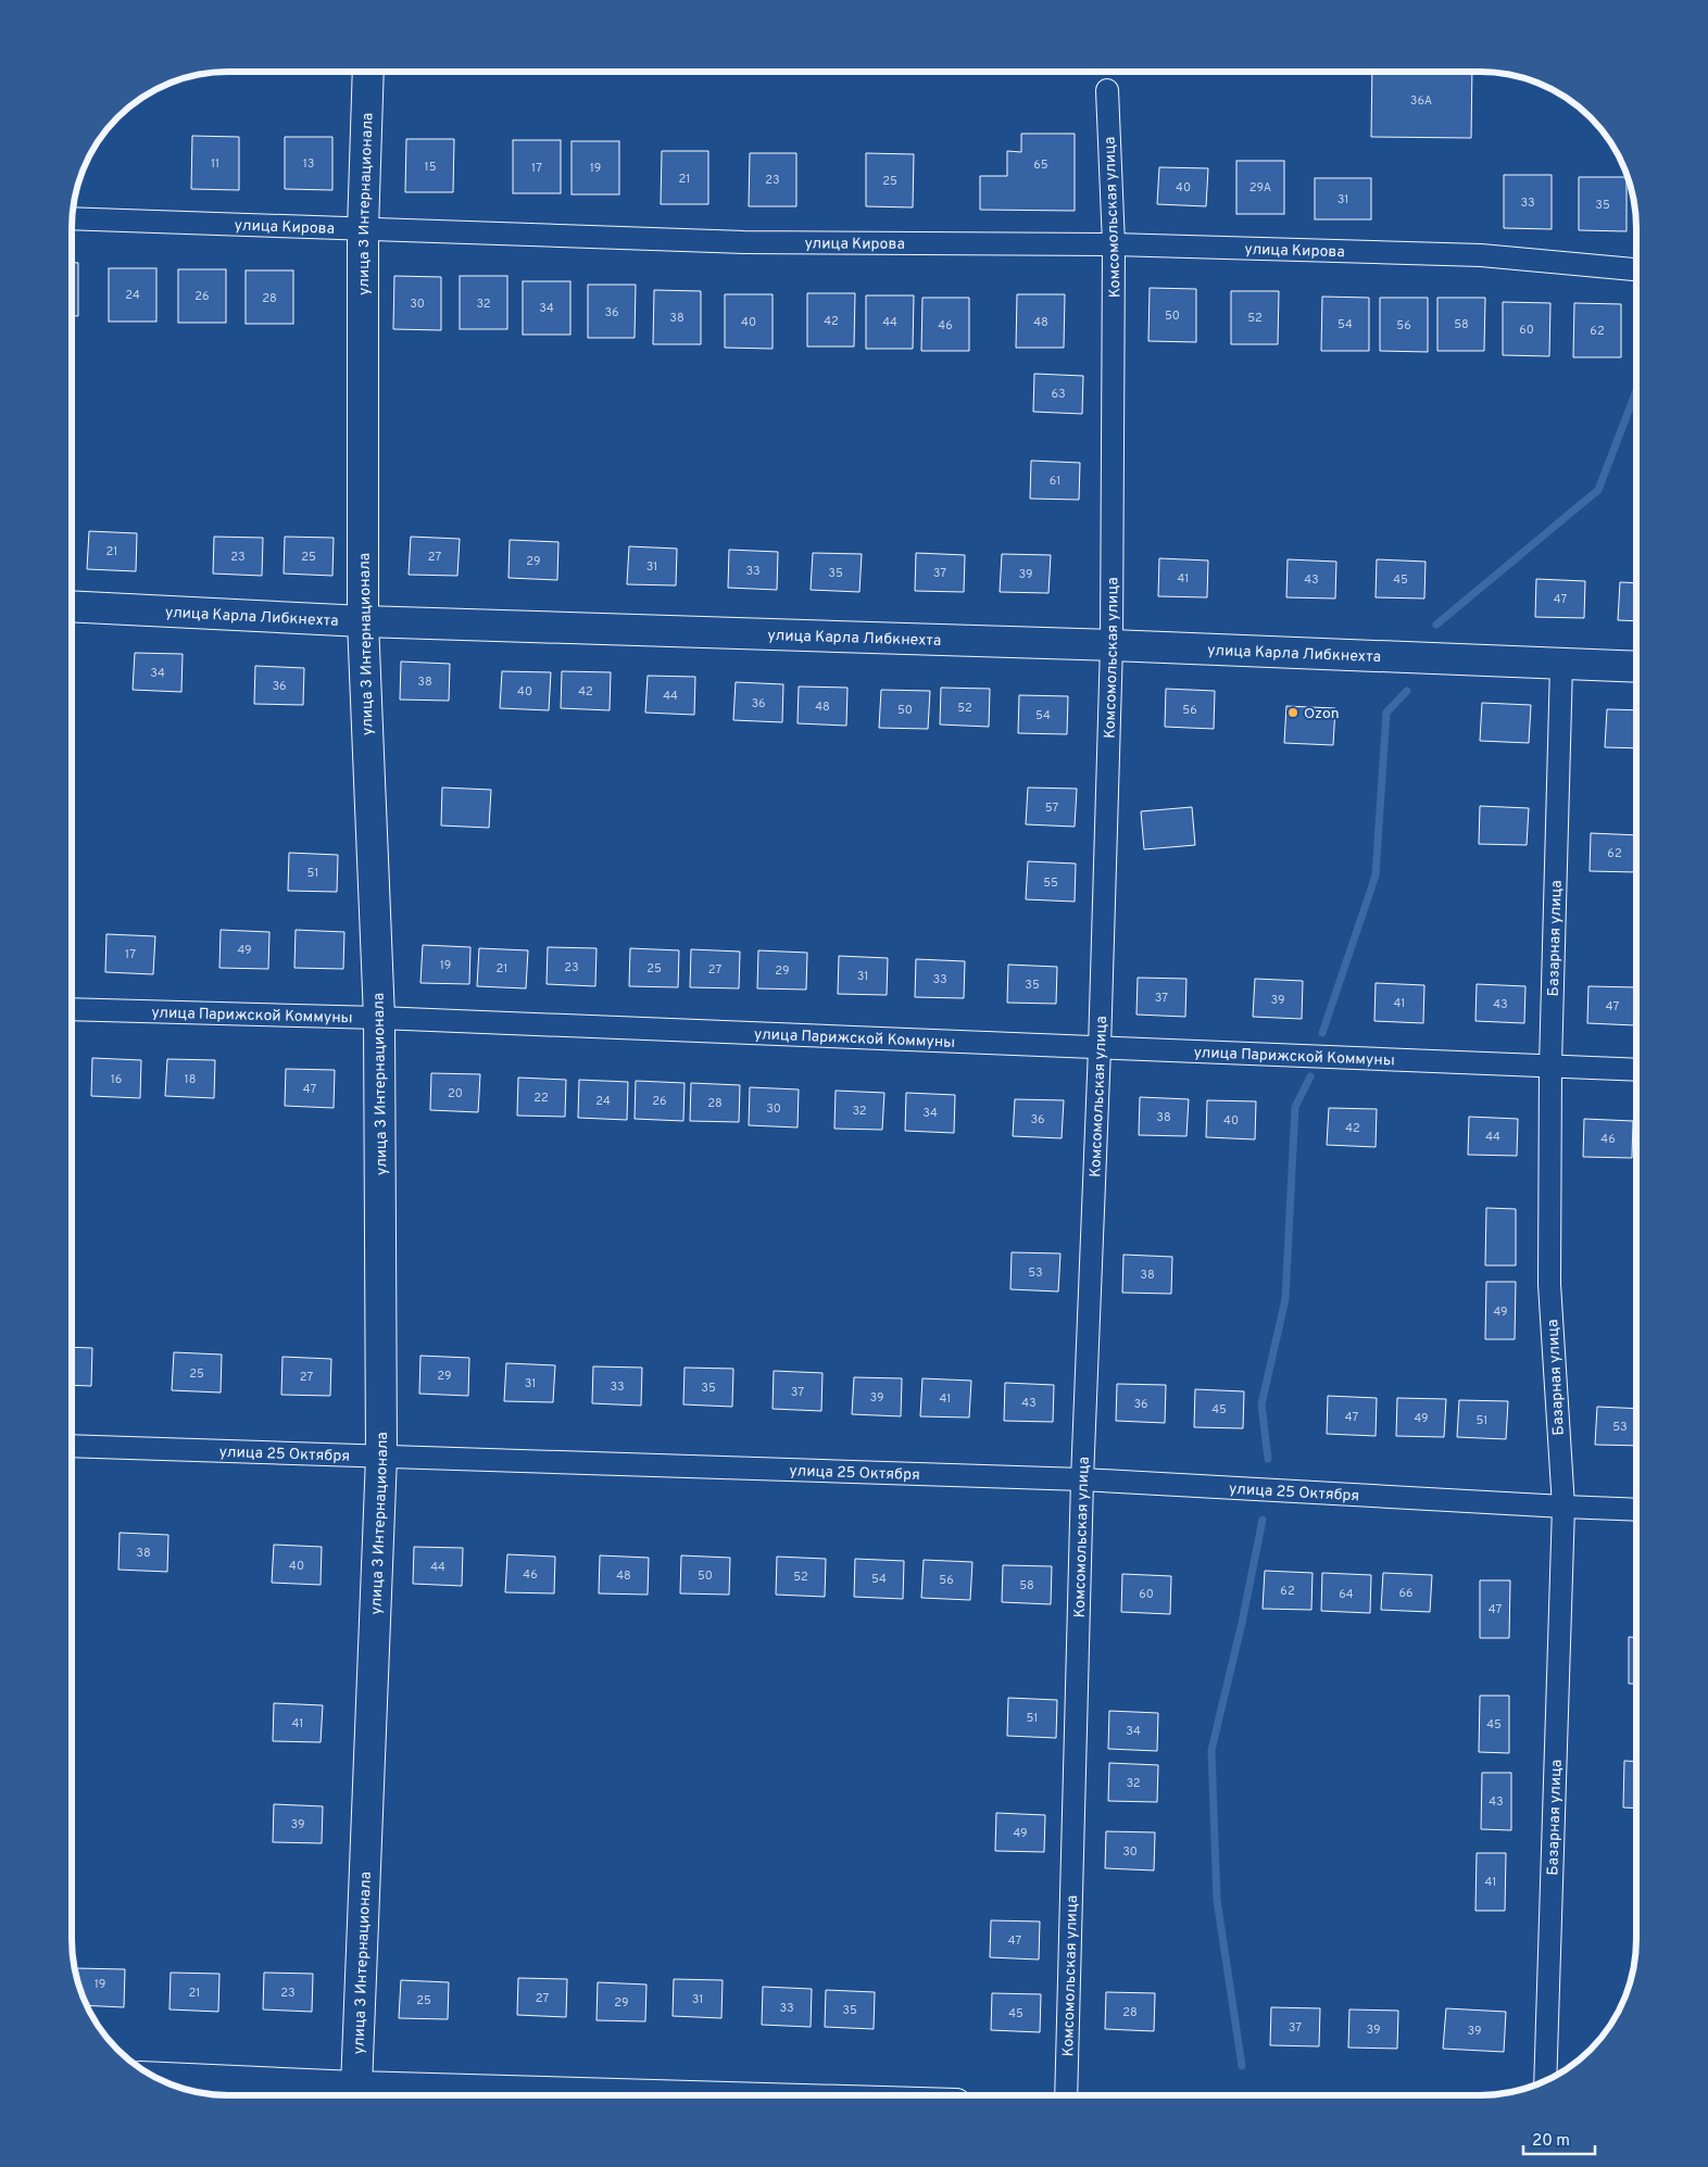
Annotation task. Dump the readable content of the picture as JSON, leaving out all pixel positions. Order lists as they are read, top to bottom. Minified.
{"streets":{"main road":["улица 3 Интернационала","улица Карла Либкнехта"],"street":["Комсомольская улица","улица Кирова","Базарная улица","улица Парижской Коммуны","улица 25 Октября"]},"crossings":[["улица 3 Интернационала","улица Кирова"],["улица 3 Интернационала","улица Карла Либкнехта"],["улица 3 Интернационала","улица Парижской Коммуны"],["улица 3 Интернационала","улица 25 Октября"],["Комсомольская улица","улица Кирова"],["Комсомольская улица","улица Карла Либкнехта"],["Комсомольская улица","улица Парижской Коммуны"],["Комсомольская улица","улица 25 Октября"],["улица Карла Либкнехта","Базарная улица"],["Базарная улица","улица Парижской Коммуны"],["Базарная улица","улица 25 Октября"]],"places":["Ozon"],"house_numbers":["36А","11","13","65","15","17","19","21","23","25","40","29А","31","33","35","24","26","28","30","32","34","36","50","38","52","42","40","44","48","54","58","46","56","60","62","63","61","21","23","25","27","29","31","33","35","37","39","41","43","45","47","34","38","36","40","42","44","36","48","52","50","56","54","57","62","51","55","49","17","19","23","21","25","27","29","31","33","35","37","39","41","43","47","16","18","47","20","22","24","26","28","30","32","34","38","36","40","42","44","46","53","38","49","25","29","27","31","33","35","37","39","41","43","36","45","47","49","51","53","38","40","44","46","48","50","52","54","56","58","62","66","60","64","47","51","41","45","34","32","43","39","49","30","41","47","19","21","23","27","31","25","29","33","35","28","45","37","39","39"],"scale_bar":"20 m"}
